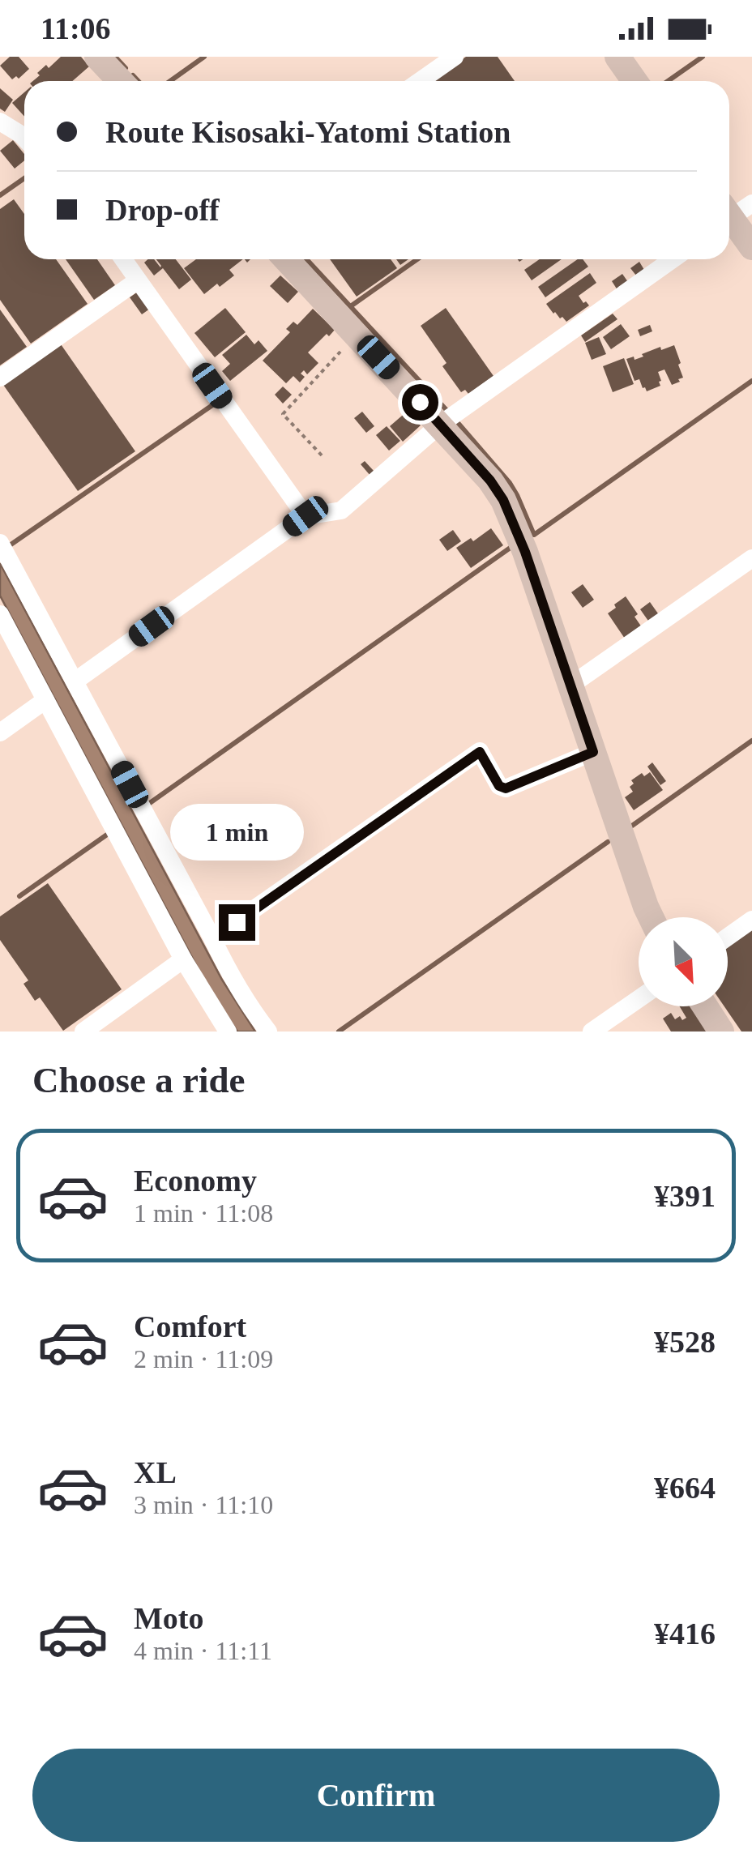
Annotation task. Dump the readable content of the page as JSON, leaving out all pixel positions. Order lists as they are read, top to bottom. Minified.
{"north":"bottom right","page":{"status":"11:06","banner":["Route Kisosaki-Yatomi Station","Drop-off"],"bubble":"1 min","heading":"Choose a ride","list":[{"name":"Economy","note":"1 min · 11:08","value":"¥391"},{"name":"Comfort","note":"2 min · 11:09","value":"¥528"},{"name":"XL","note":"3 min · 11:10","value":"¥664"},{"name":"Moto","note":"4 min · 11:11","value":"¥416"}],"buttons":"Confirm"}}
